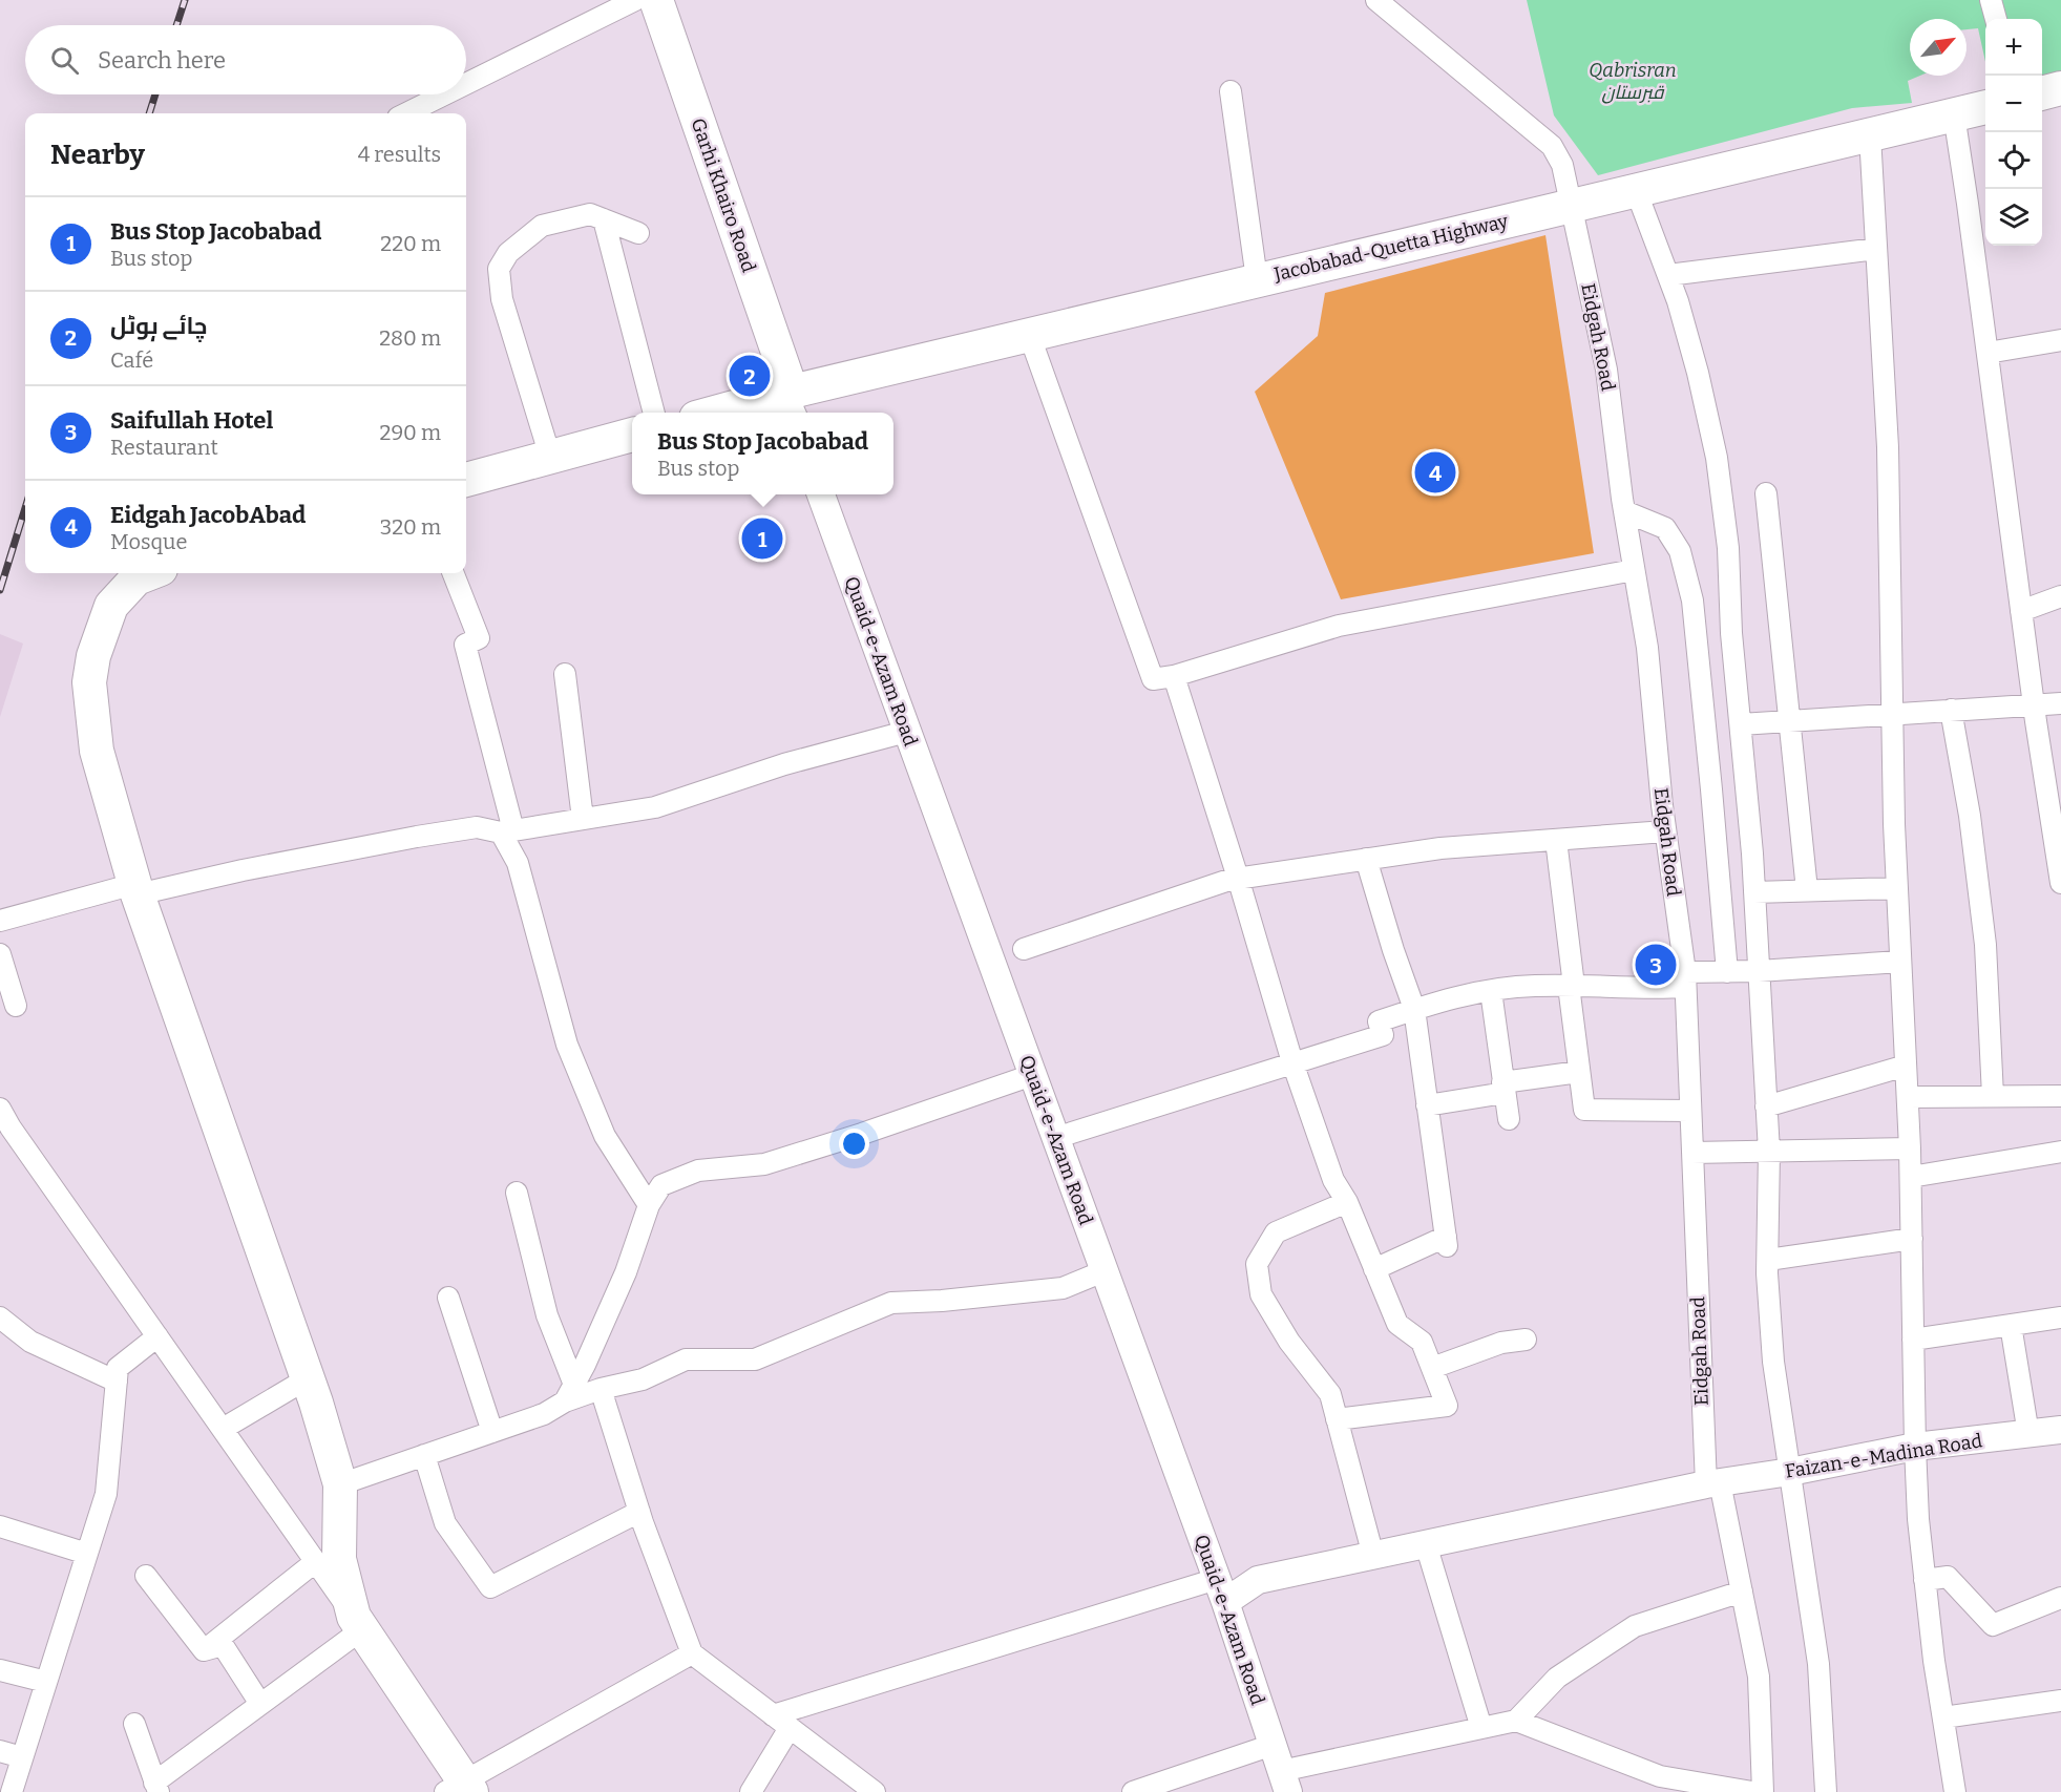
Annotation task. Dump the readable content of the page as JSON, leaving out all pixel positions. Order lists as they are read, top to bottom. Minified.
{"streets":{"main road":["Garhi Khairo Road","Jacobabad-Quetta Highway"],"street":["Eidgah Road","Quaid-e-Azam Road","Faizan-e-Madina Road"]},"crossings":[["Garhi Khairo Road","Jacobabad-Quetta Highway"],["Jacobabad-Quetta Highway","Eidgah Road"],["Eidgah Road","Faizan-e-Madina Road"],["Quaid-e-Azam Road","Faizan-e-Madina Road"]],"parks":["Qabrisran قبرستان"],"north":"top right","page":{"map_buttons":["+","−"],"search":"Search here","heading":["Nearby","4 results"],"list":[{"mark":"1","name":"Bus Stop Jacobabad","note":"Bus stop","value":"220 m"},{"mark":"2","name":"چائے ہوٹل","note":"Café","value":"280 m"},{"mark":"3","name":"Saifullah Hotel","note":"Restaurant","value":"290 m"},{"mark":"4","name":"Eidgah JacobAbad","note":"Mosque","value":"320 m"}],"pins":["2","4","1","3"],"popup":["Bus Stop Jacobabad","Bus stop"]}}
